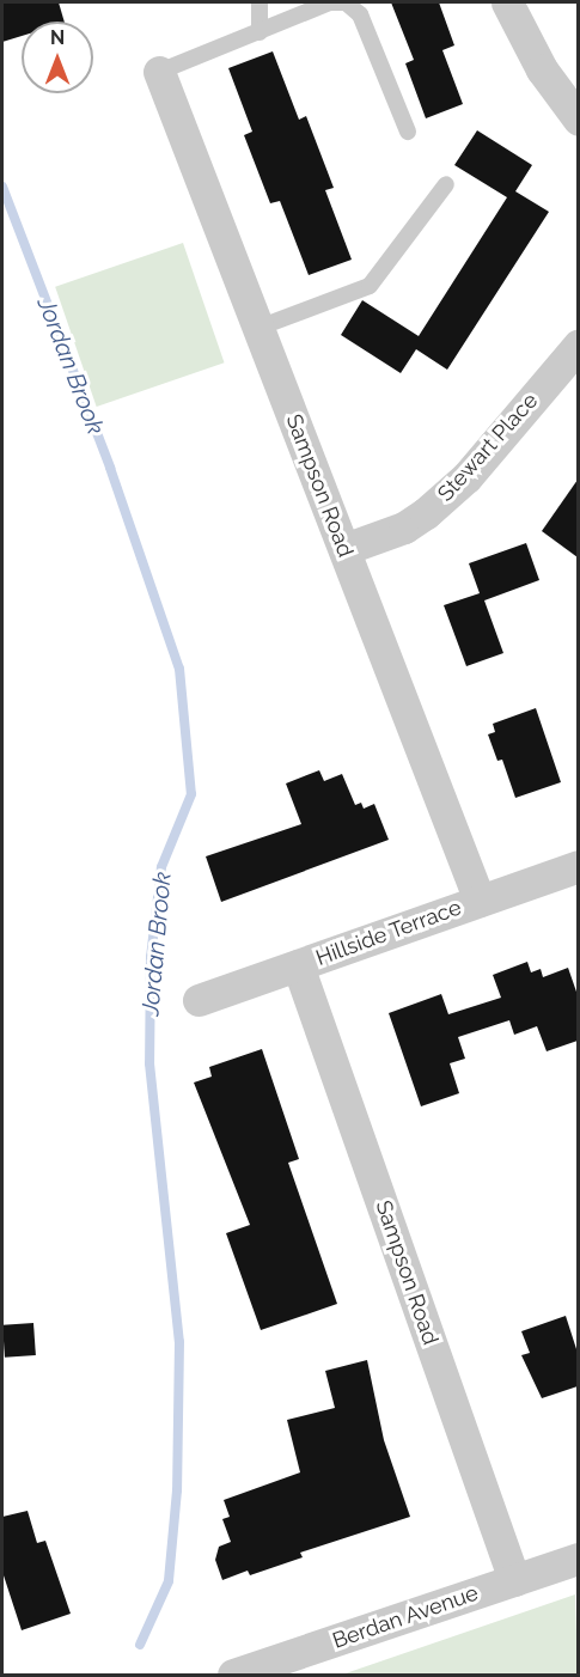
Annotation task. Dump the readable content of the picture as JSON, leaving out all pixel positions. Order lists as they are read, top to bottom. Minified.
{"streets":{"street":["Stewart Place","Sampson Road","Hillside Terrace","Berdan Avenue"]},"crossings":[["Stewart Place","Sampson Road"],["Sampson Road","Hillside Terrace"],["Sampson Road","Berdan Avenue"]],"water":["Jordan Brook"],"north":"top"}
